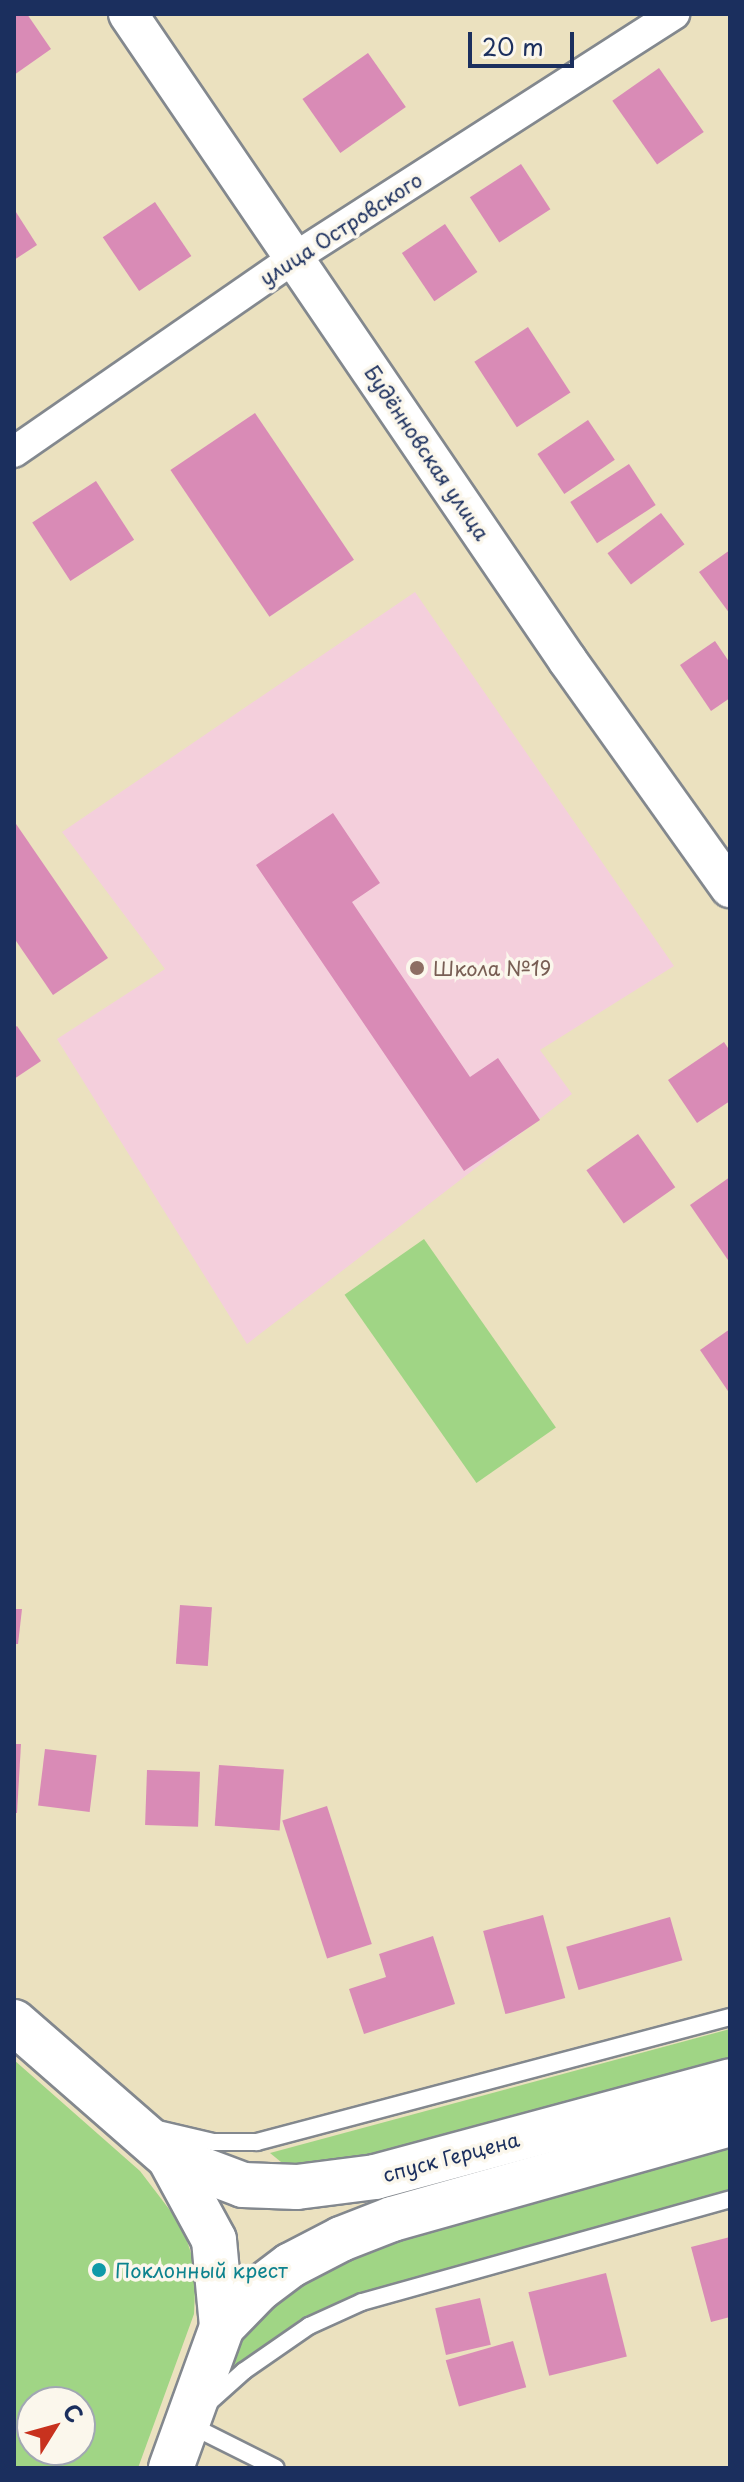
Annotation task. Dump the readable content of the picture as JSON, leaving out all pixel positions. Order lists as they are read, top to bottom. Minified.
{"streets":{"main road":["спуск Герцена"],"street":["улица Островского","Будённовская улица"]},"crossings":[["улица Островского","Будённовская улица"]],"places":["Школа №19","Поклонный крест"],"scale_bar":"20 m","north":"top right"}
